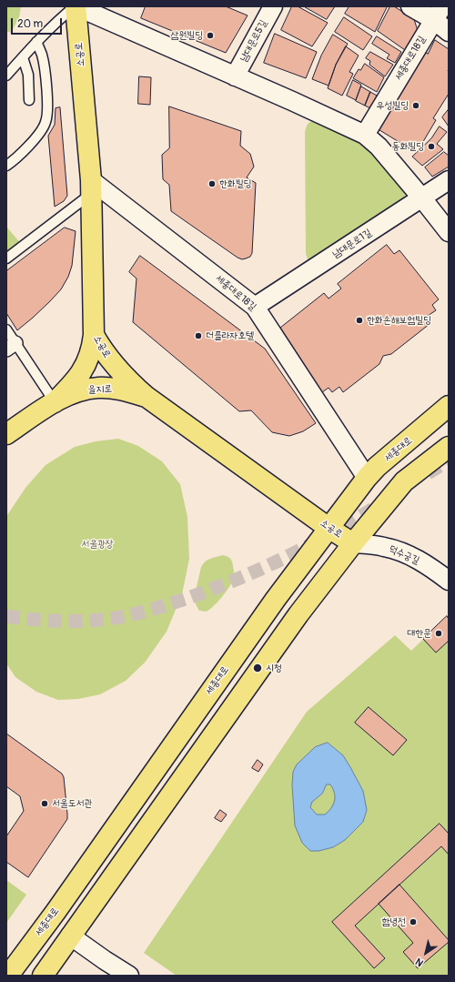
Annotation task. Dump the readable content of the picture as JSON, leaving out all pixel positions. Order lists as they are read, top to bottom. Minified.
{"streets":{"main road":["소공로","을지로","세종대로"],"street":["남대문로5길","세종대로18길","남대문로1길","덕수궁길"]},"crossings":[["소공로","세종대로18길"],["소공로","을지로"],["소공로","세종대로"],["소공로","덕수궁길"],["세종대로18길","남대문로1길"],["세종대로18길","세종대로"]],"parks":["서울광장"],"places":["삼원빌딩","우성빌딩","동화빌딩","한화빌딩","한화손해보험빌딩","더플라자호텔","대한문","시청","서울도서관","함녕전"],"scale_bar":"20 m","north":"bottom left"}
